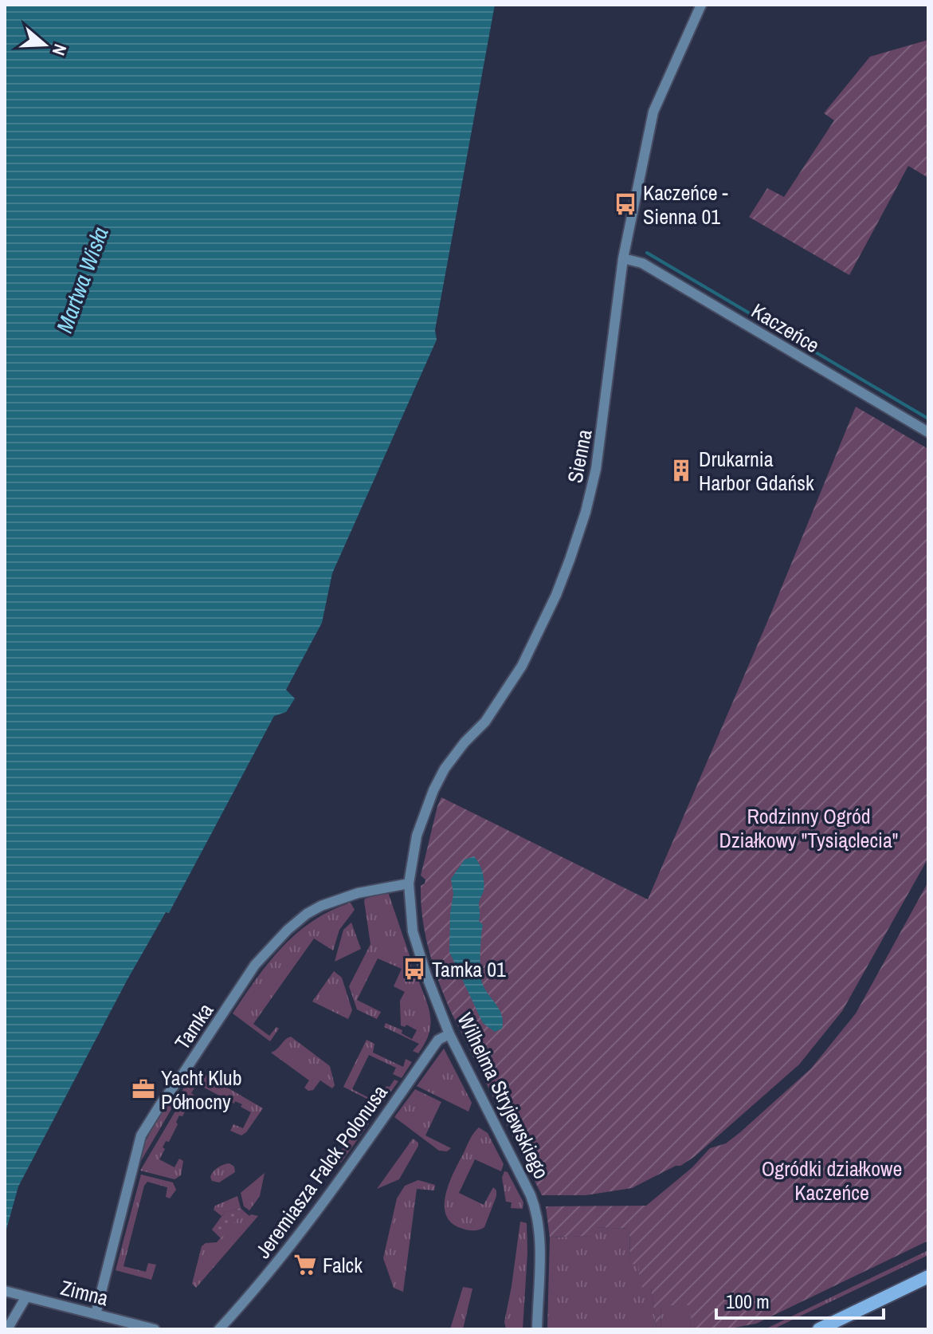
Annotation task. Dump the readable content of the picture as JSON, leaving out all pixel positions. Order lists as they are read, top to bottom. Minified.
{"streets":{"street":["Kaczeńce","Sienna","Tamka","Wilhelma Stryjewskiego","Jeremiasza Falck Polonusa","Zimna"]},"crossings":[["Kaczeńce","Sienna"],["Sienna","Tamka"],["Sienna","Wilhelma Stryjewskiego"],["Tamka","Wilhelma Stryjewskiego"],["Tamka","Zimna"],["Wilhelma Stryjewskiego","Jeremiasza Falck Polonusa"]],"water":["Martwa Wisła"],"parks":["Rodzinny Ogród Działkowy \"Tysiąclecia\"","Ogródki działkowe Kaczeńce"],"places":{"bus stop":["Kaczeńce - Sienna 01","Tamka 01"],"building":["Drukarnia Harbor Gdańsk"],"office":["Yacht Klub Północny"],"supermarket":["Falck"]},"scale_bar":"100 m","north":"right"}
